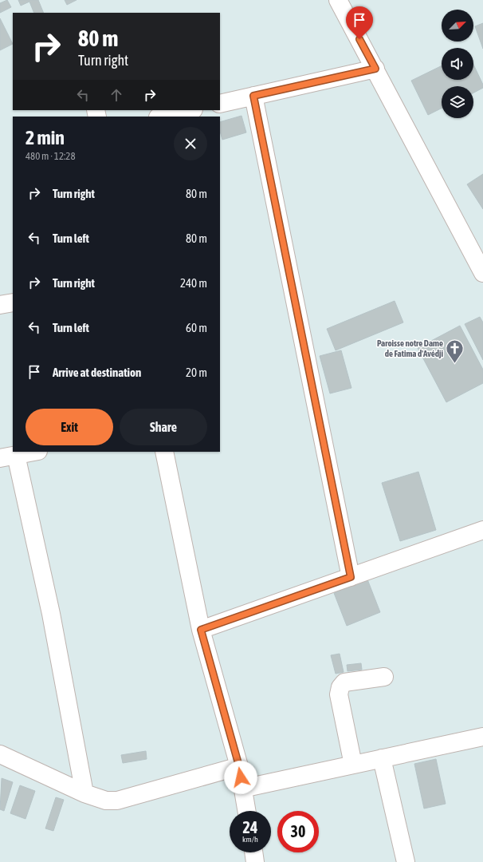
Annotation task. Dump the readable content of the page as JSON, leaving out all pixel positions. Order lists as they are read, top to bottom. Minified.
{"places":{"church":["Paroisse notre Dame de Fatima d'Avédji"]},"north":"top right","page":{"turn":["80 m","Turn right"],"heading":["2 min","480 m · 12:28"],"list":[{"name":"Turn right","value":"80 m"},{"name":"Turn left","value":"80 m"},{"name":"Turn right","value":"240 m"},{"name":"Turn left","value":"60 m"},{"name":"Arrive at destination","value":"20 m"}],"buttons":["Exit","Share"],"speed":"24 km/h","limit":"30"}}
